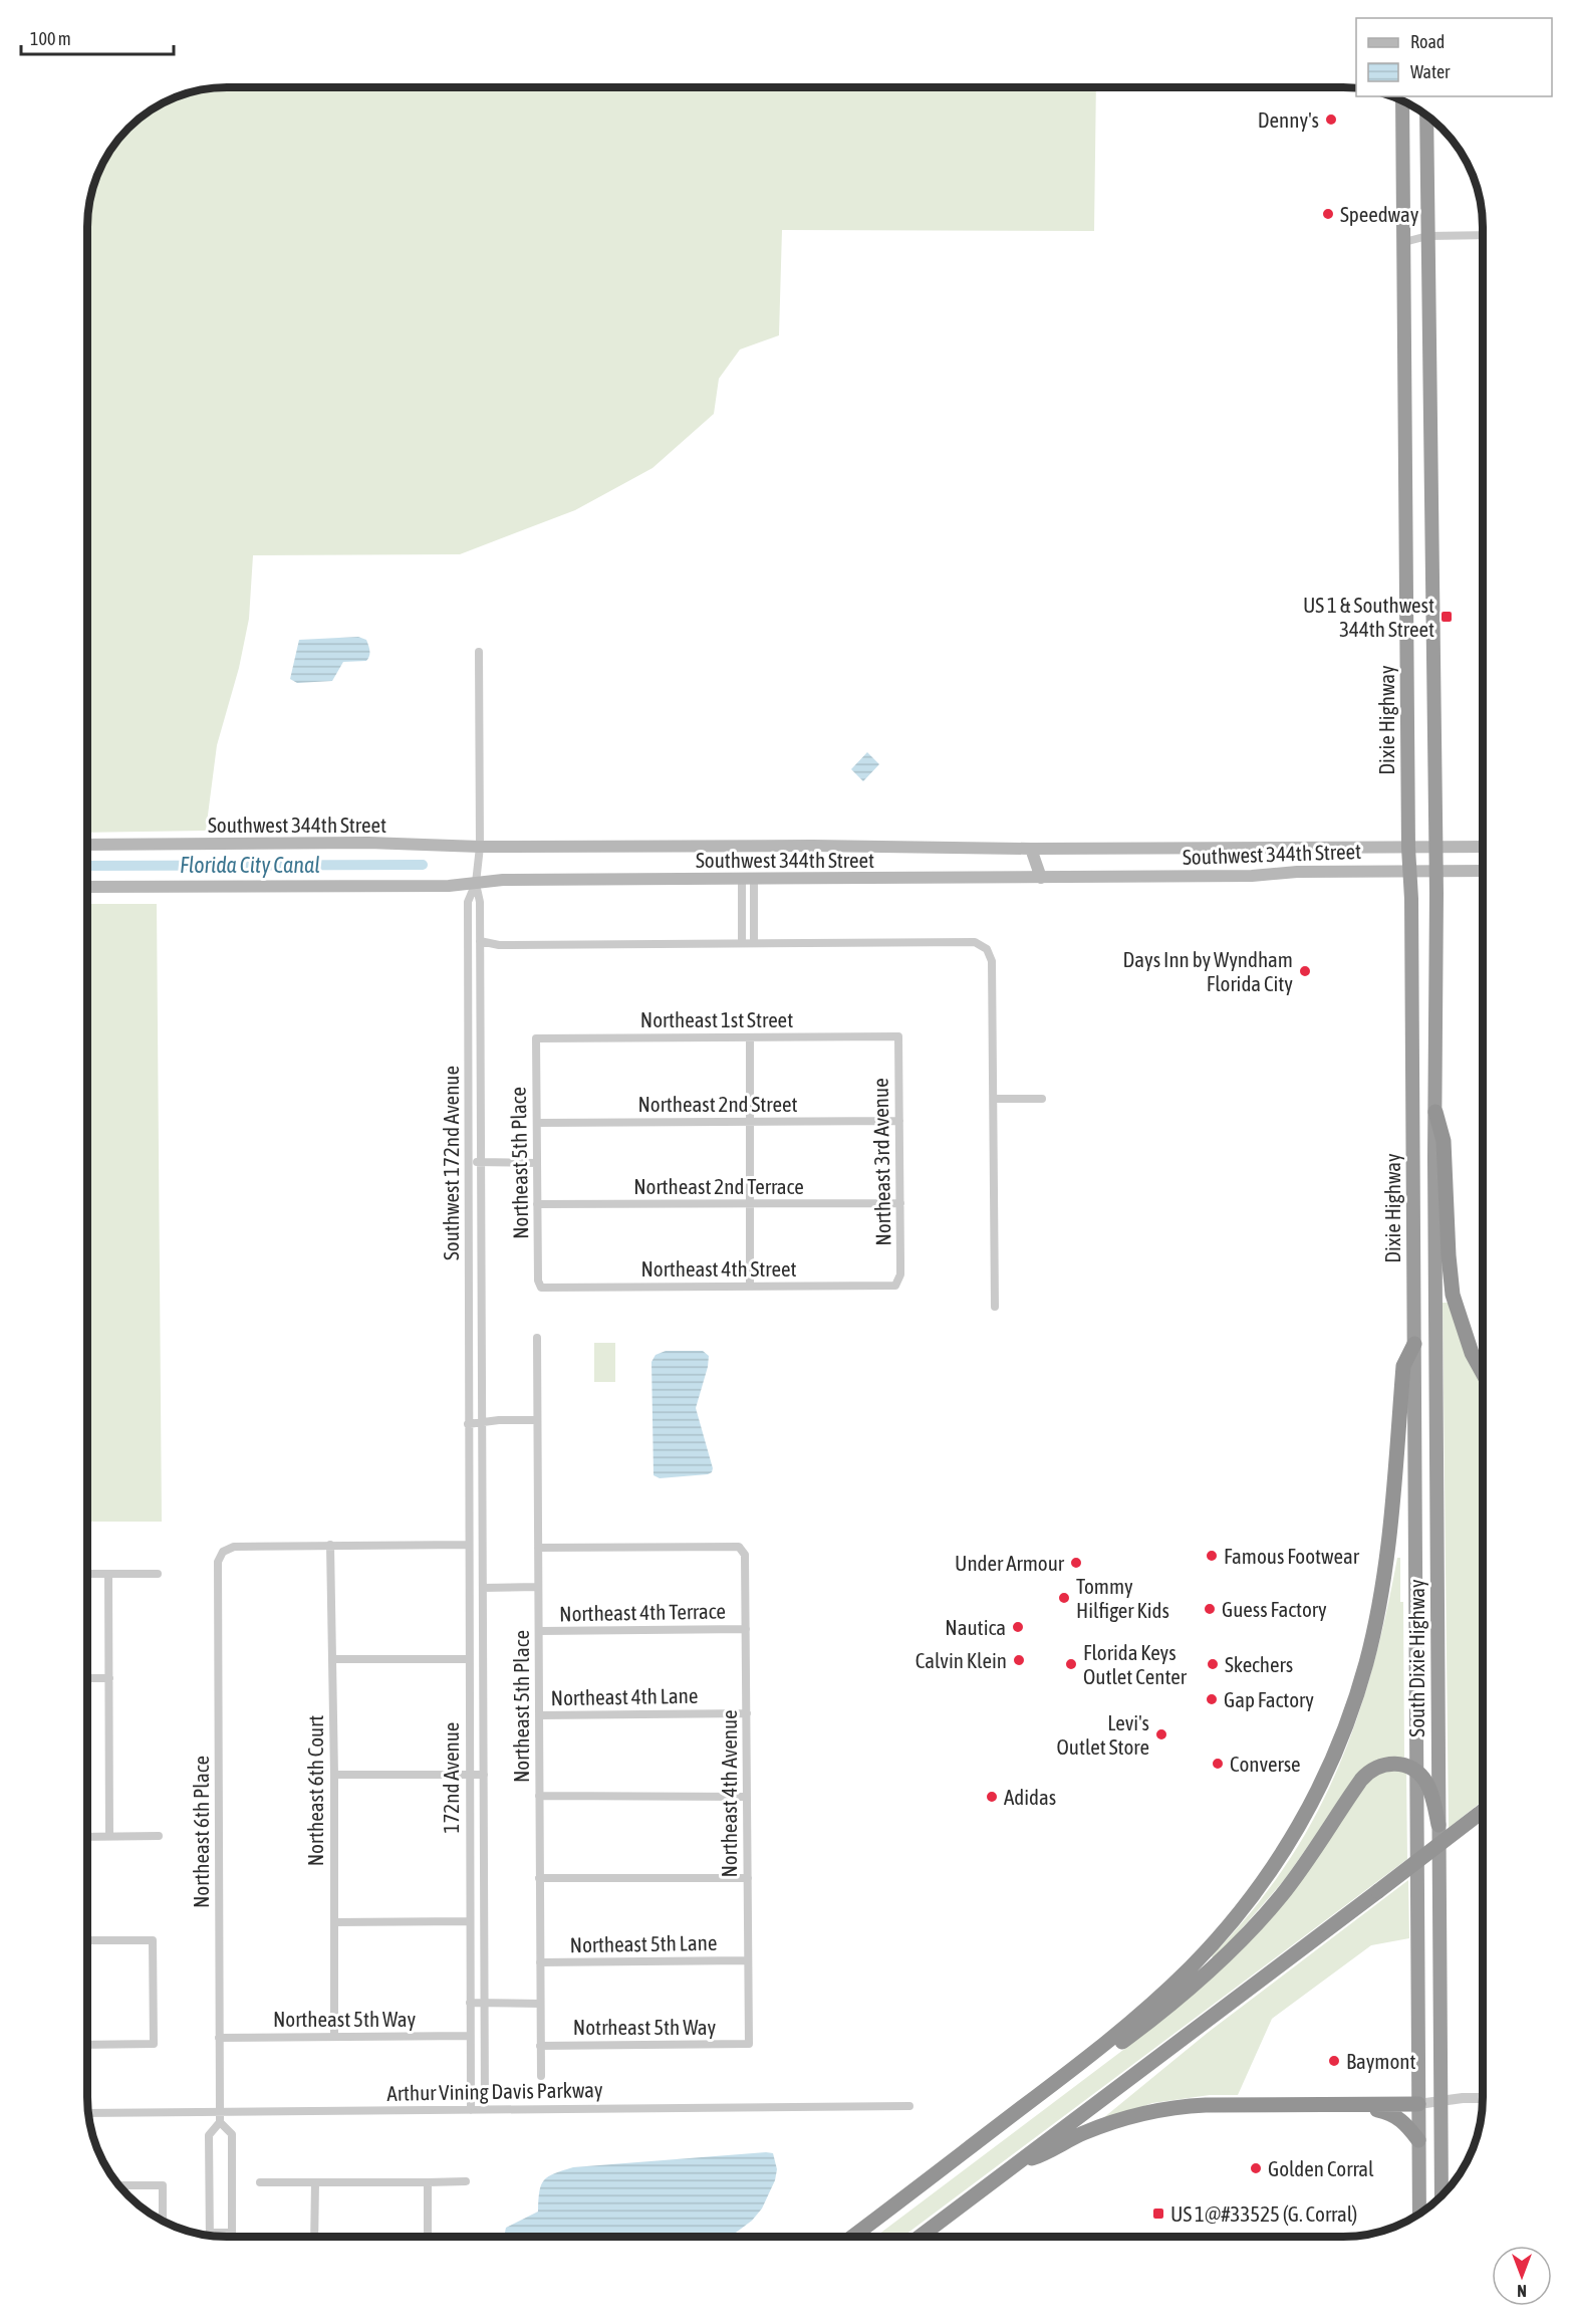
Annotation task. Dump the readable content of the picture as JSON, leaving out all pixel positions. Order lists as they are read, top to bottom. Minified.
{"streets":{"highway":["Dixie Highway","South Dixie Highway"],"main road":["Southwest 344th Street"],"street":["Northeast 1st Street","Northeast 2nd Street","Northeast 3rd Avenue","Southwest 172nd Avenue","Northeast 5th Place","Northeast 2nd Terrace","Northeast 4th Street","Northeast 4th Terrace","Northeast 4th Lane","172nd Avenue","Northeast 6th Court","Northeast 4th Avenue","Northeast 6th Place","Northeast 5th Lane","Northeast 5th Way","Notrheast 5th Way","Arthur Vining Davis Parkway"]},"crossings":[["Dixie Highway","Southwest 344th Street"],["Dixie Highway","South Dixie Highway"],["Southwest 344th Street","Southwest 172nd Avenue"],["Northeast 1st Street","Northeast 3rd Avenue"],["Northeast 1st Street","Northeast 5th Place"],["Northeast 2nd Street","Northeast 3rd Avenue"],["Northeast 2nd Street","Northeast 5th Place"],["Northeast 3rd Avenue","Northeast 2nd Terrace"],["Northeast 3rd Avenue","Northeast 4th Street"],["Southwest 172nd Avenue","172nd Avenue"],["Northeast 5th Place","Northeast 2nd Terrace"],["Northeast 5th Place","Northeast 4th Street"],["Northeast 5th Place","Northeast 4th Terrace"],["Northeast 5th Place","Northeast 4th Lane"],["Northeast 5th Place","Northeast 4th Avenue"],["Northeast 5th Place","Northeast 5th Lane"],["Northeast 5th Place","Notrheast 5th Way"],["Northeast 4th Terrace","Northeast 4th Avenue"],["Northeast 4th Lane","Northeast 4th Avenue"],["172nd Avenue","Northeast 5th Way"],["172nd Avenue","Arthur Vining Davis Parkway"],["Northeast 6th Court","Northeast 6th Place"],["Northeast 6th Court","Northeast 5th Way"],["Northeast 4th Avenue","Northeast 5th Lane"],["Northeast 4th Avenue","Notrheast 5th Way"],["Northeast 6th Place","Northeast 5th Way"],["Northeast 6th Place","Arthur Vining Davis Parkway"]],"water":["Florida City Canal"],"places":{"other":["Denny's","Speedway","Days Inn by Wyndham Florida City","Famous Footwear","Under Armour","Tommy Hilfiger Kids","Guess Factory","Nautica","Calvin Klein","Florida Keys Outlet Center","Skechers","Gap Factory","Levi's Outlet Store","Converse","Adidas","Baymont","Golden Corral"],"transit":["US 1 & Southwest 344th Street","US 1@#33525 (G. Corral)"]},"legend":["Road","Water"],"scale_bar":"100 m","north":"bottom"}
